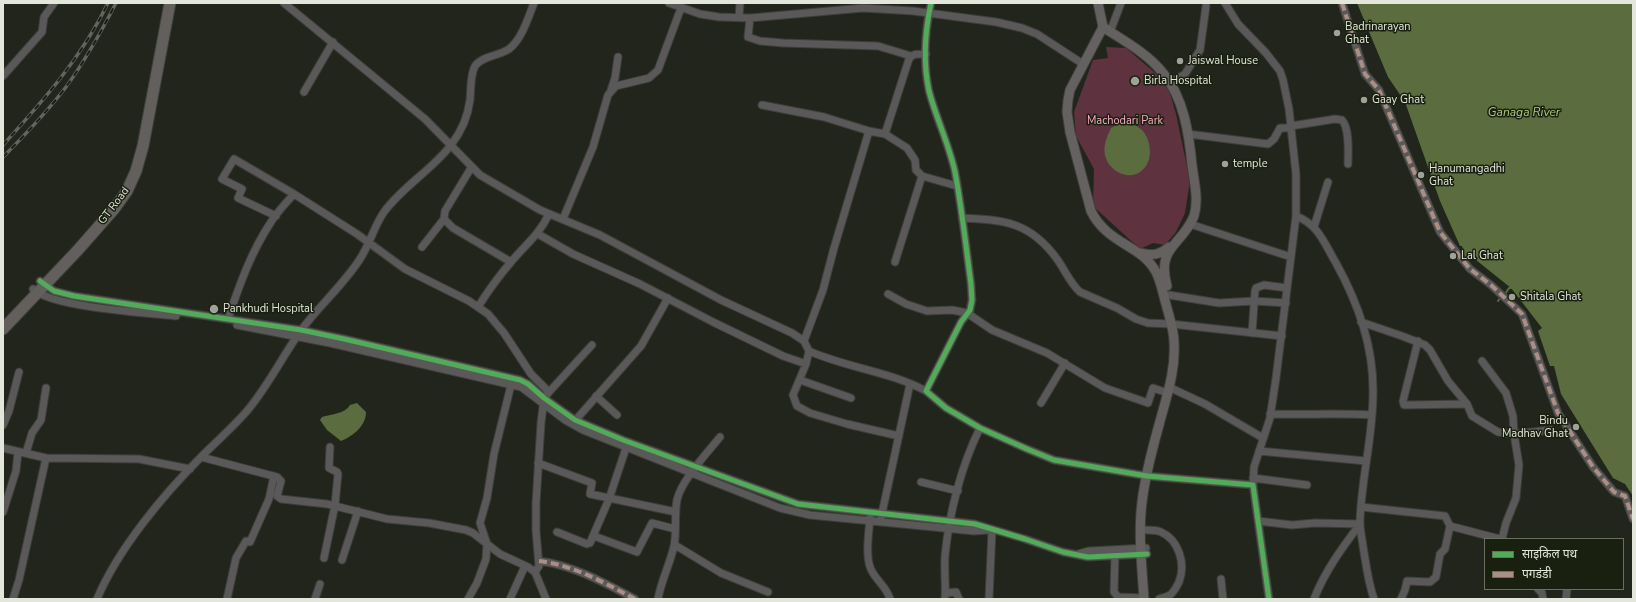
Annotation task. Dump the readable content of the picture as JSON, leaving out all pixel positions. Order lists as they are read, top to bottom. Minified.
{"streets":{"highway":["GT Road"]},"water":["Ganaga River"],"parks":["Machodari Park"],"places":["Badrinarayan Ghat","Jaiswal House","Birla Hospital","Gaay Ghat","temple","Hanumangadhi Ghat","Lal Ghat","Shitala Ghat","Pankhudi Hospital","Bindu Madhav Ghat"],"legend":["साइकिल पथ","पगडंडी"]}
